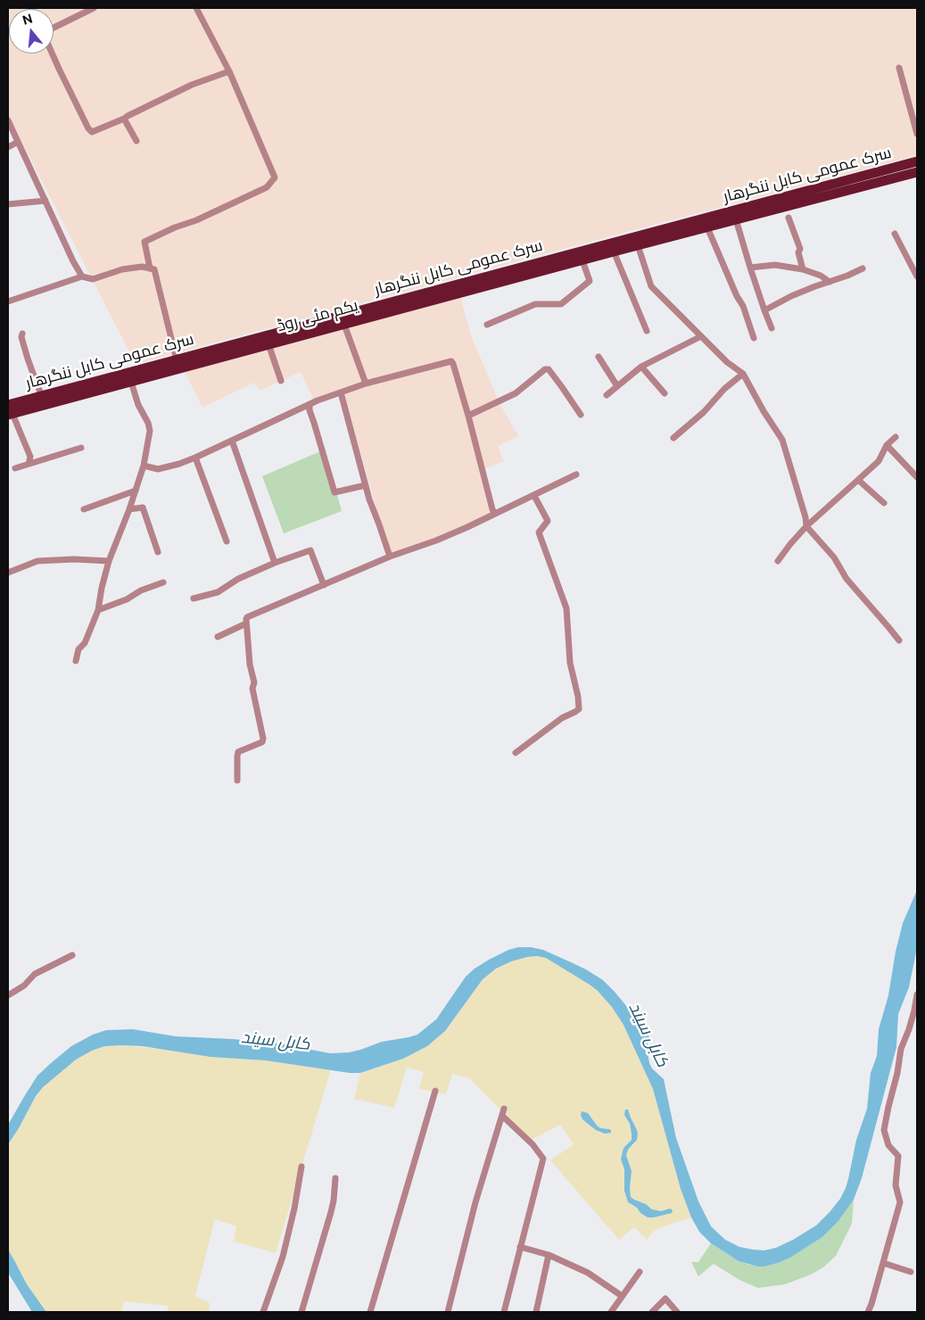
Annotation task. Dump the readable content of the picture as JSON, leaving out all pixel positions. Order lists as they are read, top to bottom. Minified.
{"streets":{"highway":["سرک عمومی کابل ننگرهار","یکم مئی روڈ"]},"crossings":[["سرک عمومی کابل ننگرهار","یکم مئی روڈ"]],"water":["کابل سيند"],"north":"top"}
